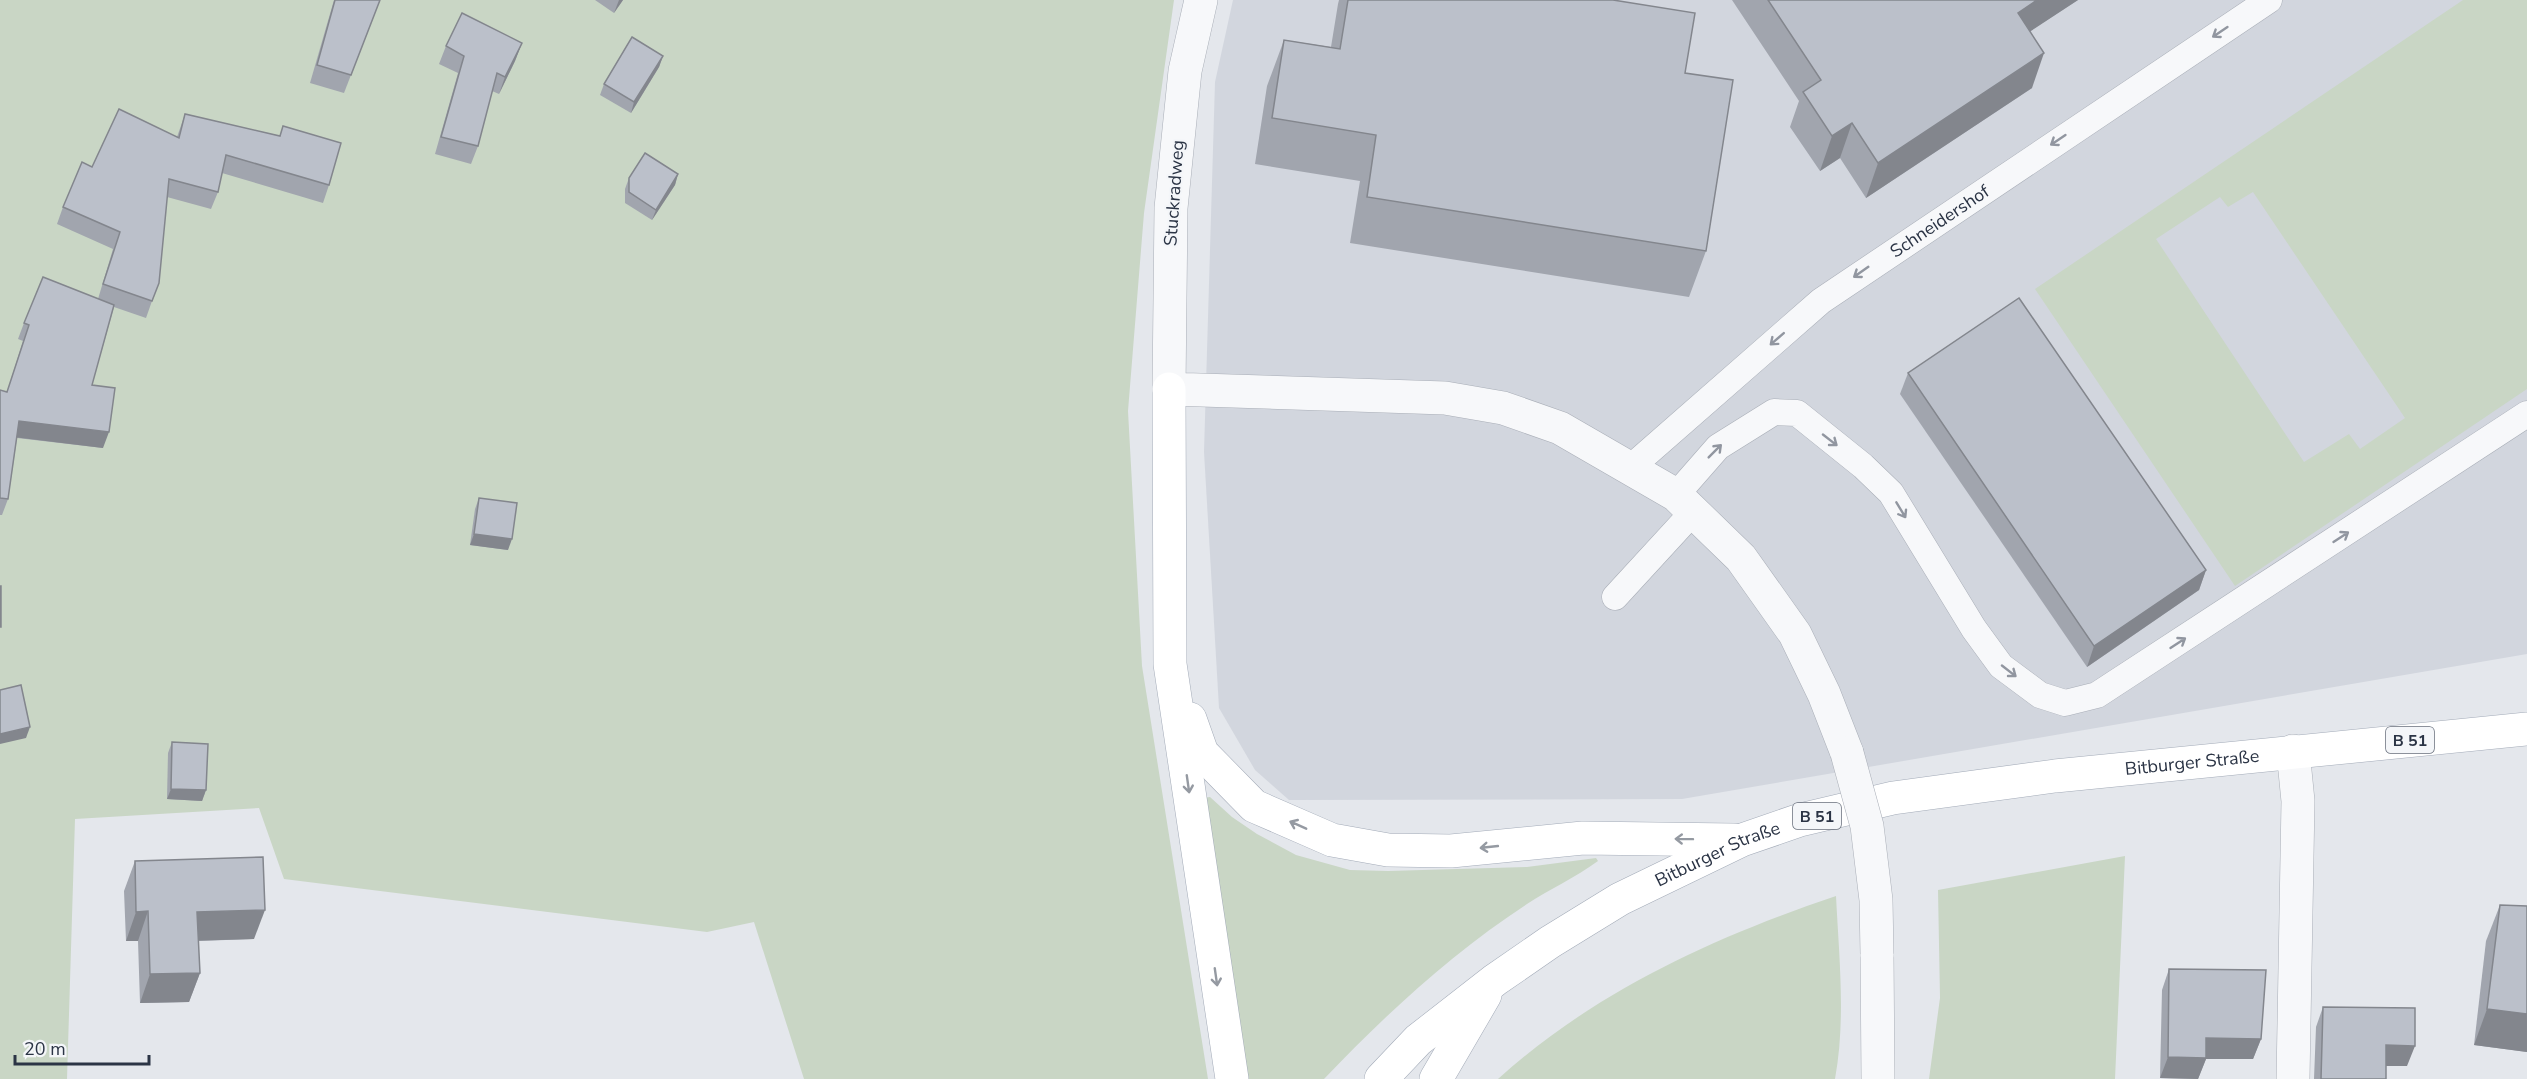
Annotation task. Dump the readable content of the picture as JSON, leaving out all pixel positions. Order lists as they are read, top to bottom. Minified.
{"streets":{"main road":["B 51","Bitburger Straße"],"street":["Stuckradweg"],"lane":["Schneidershof"]},"one_way":["Schneidershof"],"scale_bar":"20 m"}
